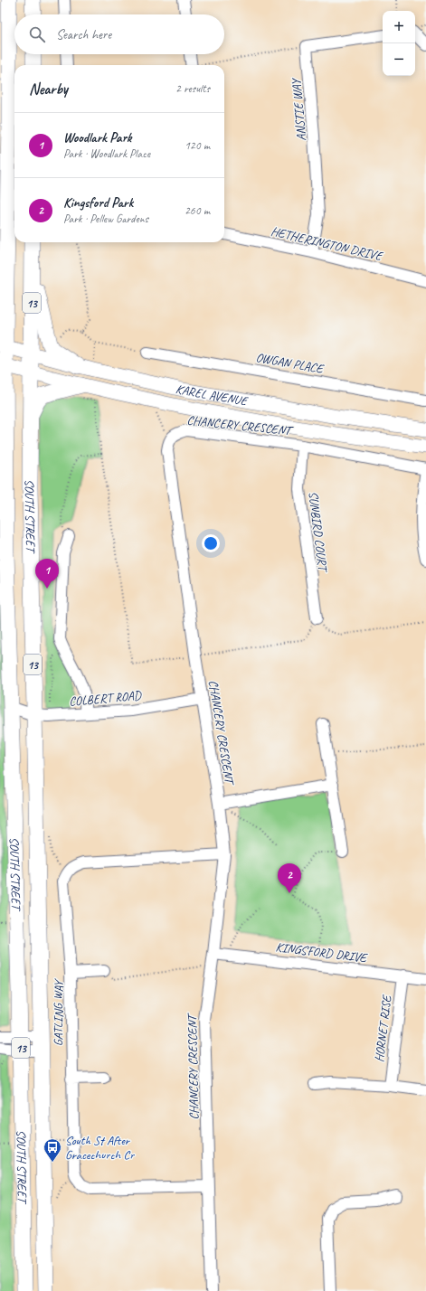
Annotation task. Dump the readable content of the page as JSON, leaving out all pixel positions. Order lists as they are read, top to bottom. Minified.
{"streets":{"highway":["13","SOUTH STREET"],"main road":["KAREL AVENUE"],"street":["ANSTIE WAY","HETHERINGTON DRIVE","OWGAN PLACE","CHANCERY CRESCENT","SUNBIRD COURT","COLBERT ROAD","KINGSFORD DRIVE","GATLING WAY","HORNET RISE"]},"crossings":[["ANSTIE WAY","HETHERINGTON DRIVE"],["KAREL AVENUE","SOUTH STREET"],["CHANCERY CRESCENT","SUNBIRD COURT"],["CHANCERY CRESCENT","COLBERT ROAD"],["CHANCERY CRESCENT","KINGSFORD DRIVE"],["SOUTH STREET","COLBERT ROAD"],["KINGSFORD DRIVE","HORNET RISE"]],"places":{"bus stop":["South St After Gracechurch Cr"]},"page":{"map_buttons":["+","−"],"search":"Search here","heading":["Nearby","2 results"],"list":[{"mark":"1","name":"Woodlark Park","note":"Park · Woodlark Place","value":"120 m"},{"mark":"2","name":"Kingsford Park","note":"Park · Pellew Gardens","value":"260 m"}],"pins":["1","2"]}}
